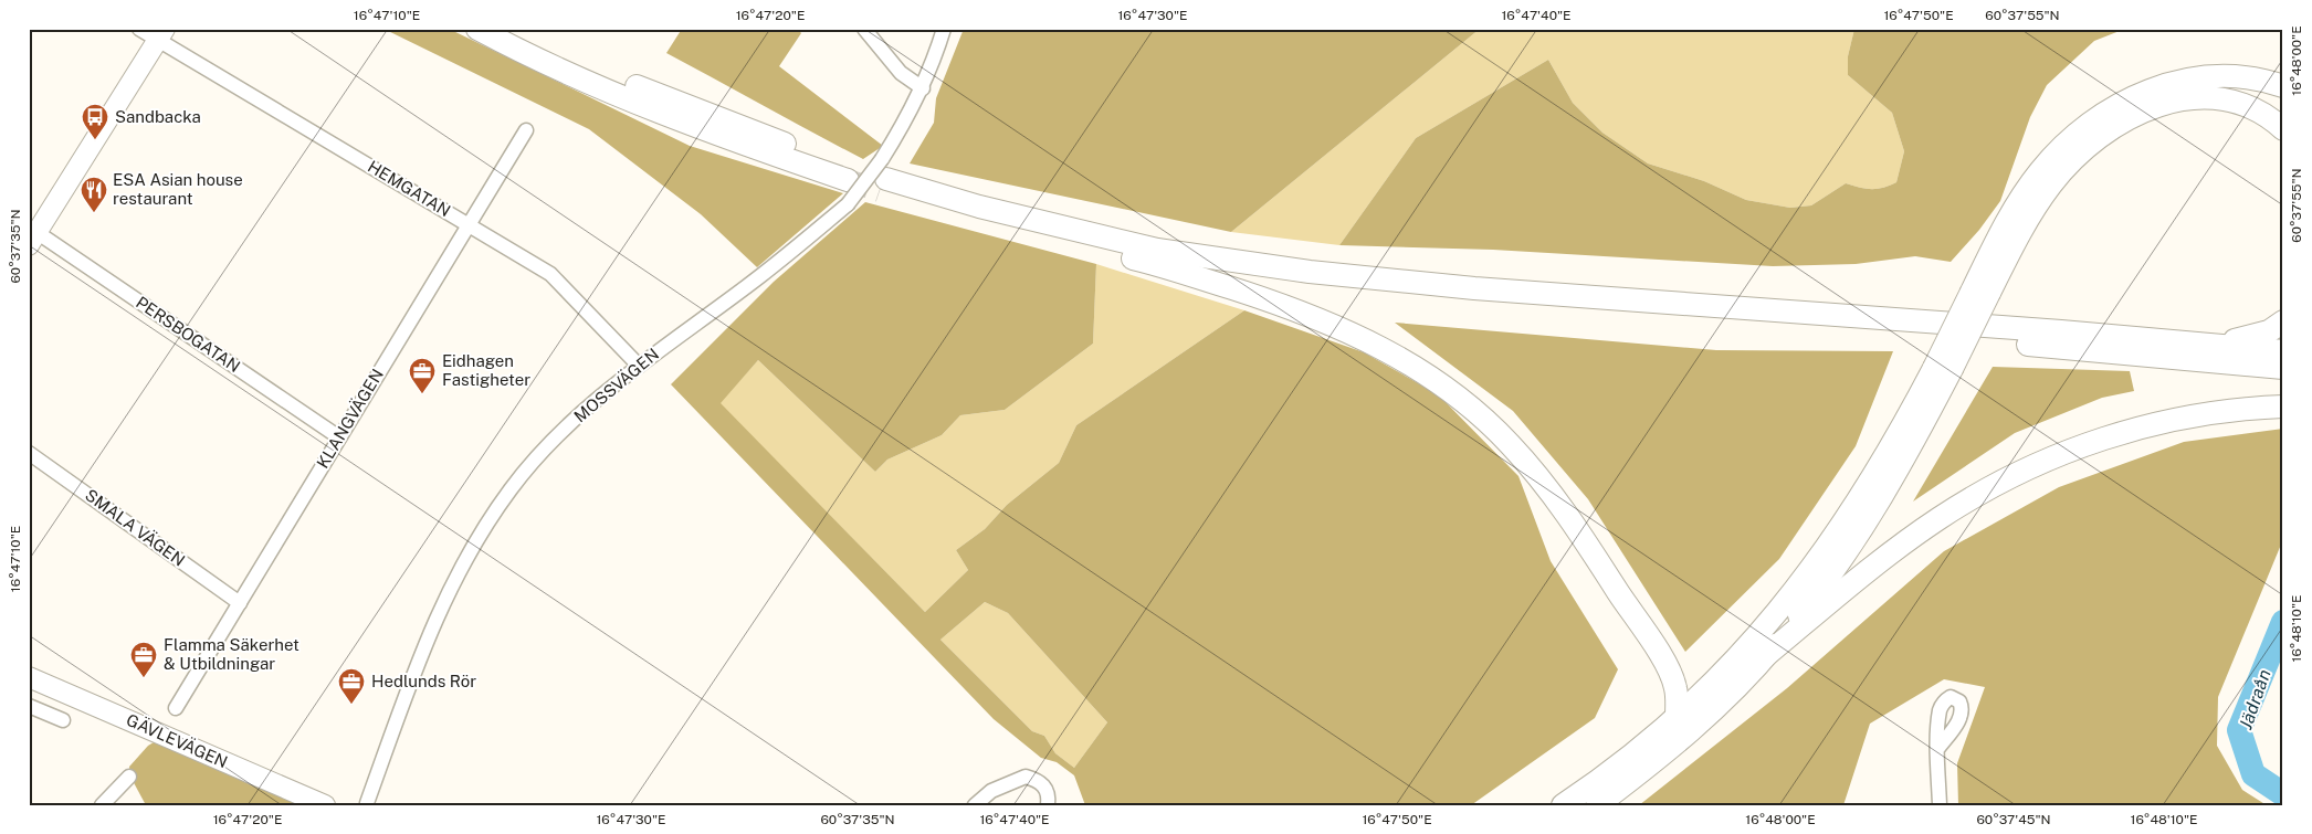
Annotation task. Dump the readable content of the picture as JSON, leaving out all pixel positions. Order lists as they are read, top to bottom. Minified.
{"streets":{"main road":["GÄVLEVÄGEN"],"street":["HEMGATAN","PERSBOGATAN","MOSSVÄGEN","KLANGVÄGEN","SMALA VÄGEN"]},"crossings":[["HEMGATAN","MOSSVÄGEN"],["HEMGATAN","KLANGVÄGEN"],["PERSBOGATAN","KLANGVÄGEN"],["KLANGVÄGEN","SMALA VÄGEN"]],"water":["Jädraån"],"places":{"bus stop":["Sandbacka"],"restaurant":["ESA Asian house restaurant"],"office":["Eidhagen Fastigheter","Flamma Säkerhet & Utbildningar","Hedlunds Rör"]},"coordinates":["16°47'10\"E","16°47'20\"E","16°47'30\"E","16°47'40\"E","16°47'50\"E","60°37'55\"N","16°48'00\"E","60°37'35\"N","16°48'10\"E","60°37'45\"N"]}
